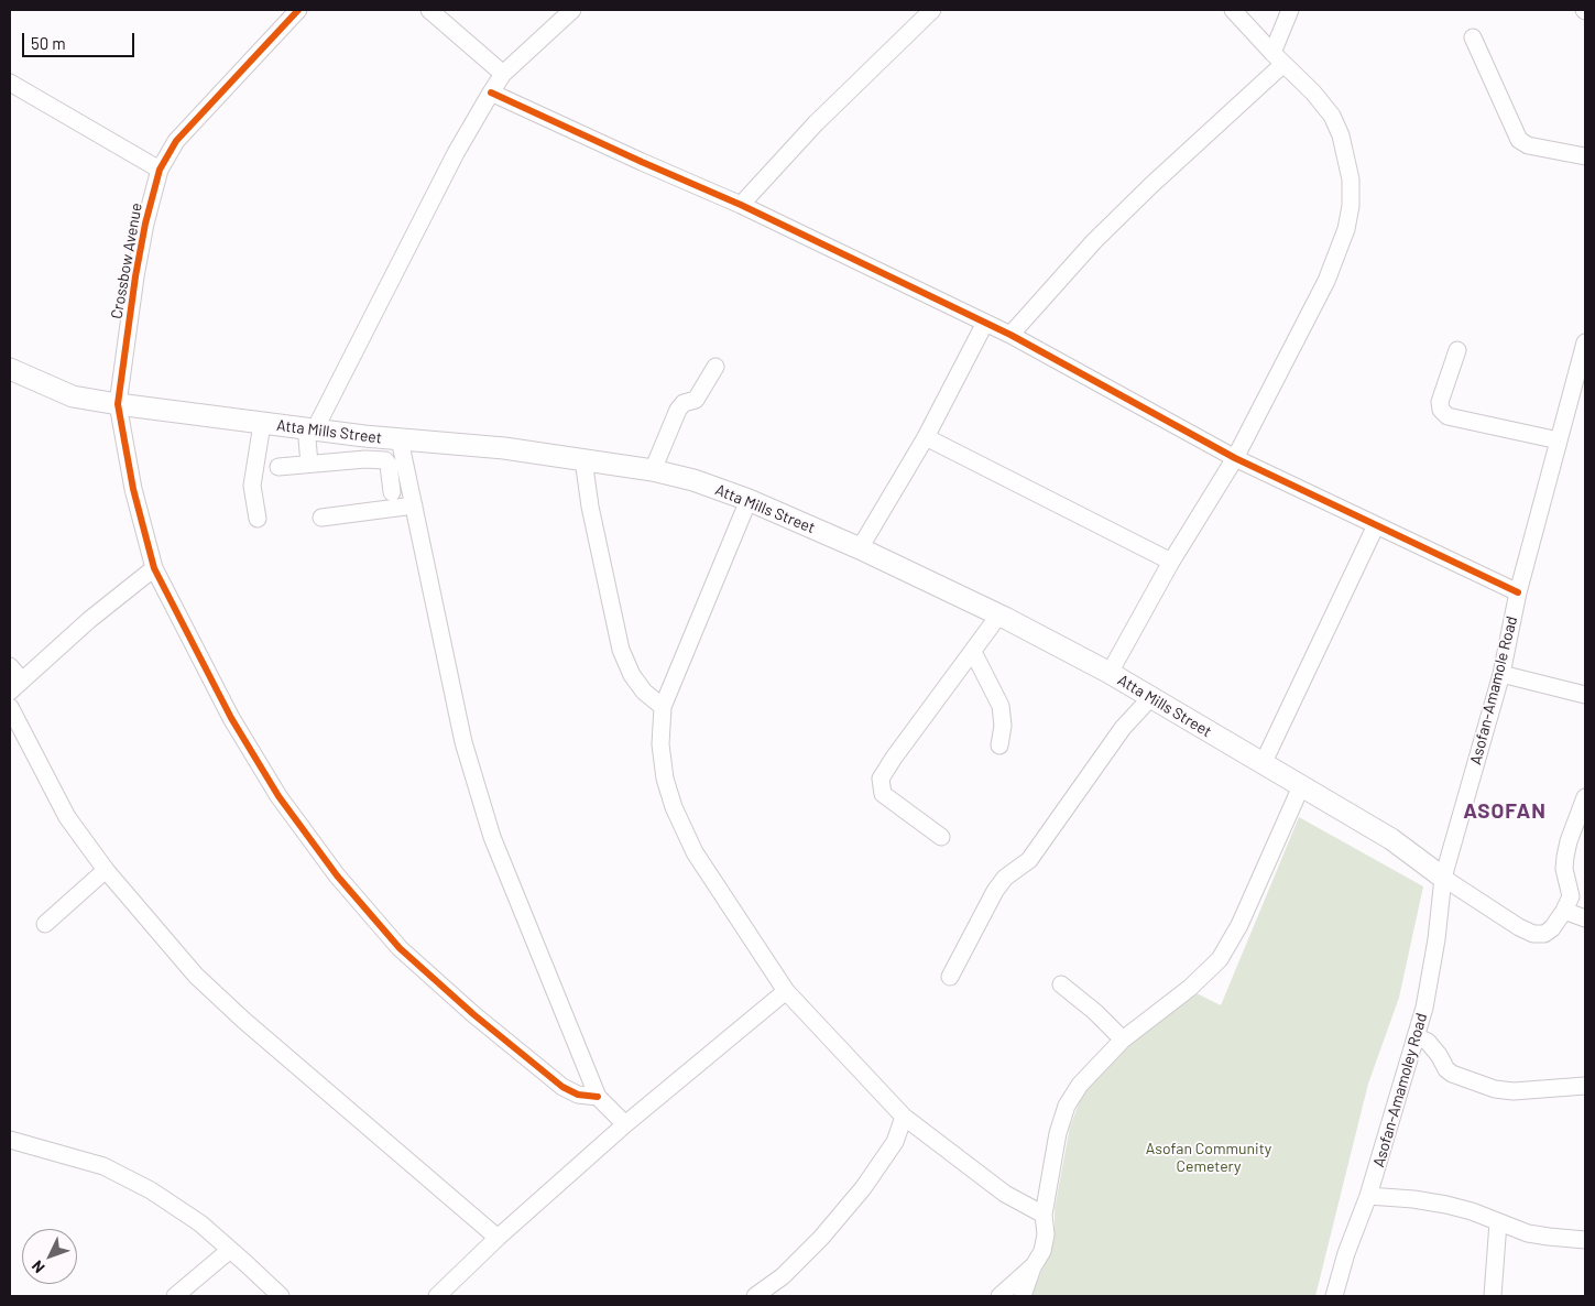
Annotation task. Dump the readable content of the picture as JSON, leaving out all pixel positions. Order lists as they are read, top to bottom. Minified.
{"streets":{"main road":["Atta Mills Street"],"street":["Crossbow Avenue","Asofan-Amamole Road","Asofan-Amamoley Road"]},"crossings":[["Crossbow Avenue","Atta Mills Street"],["Atta Mills Street","Asofan-Amamole Road"],["Atta Mills Street","Asofan-Amamoley Road"],["Asofan-Amamole Road","Asofan-Amamoley Road"]],"districts":["ASOFAN"],"parks":["Asofan Community Cemetery"],"scale_bar":"50 m","north":"bottom left"}
